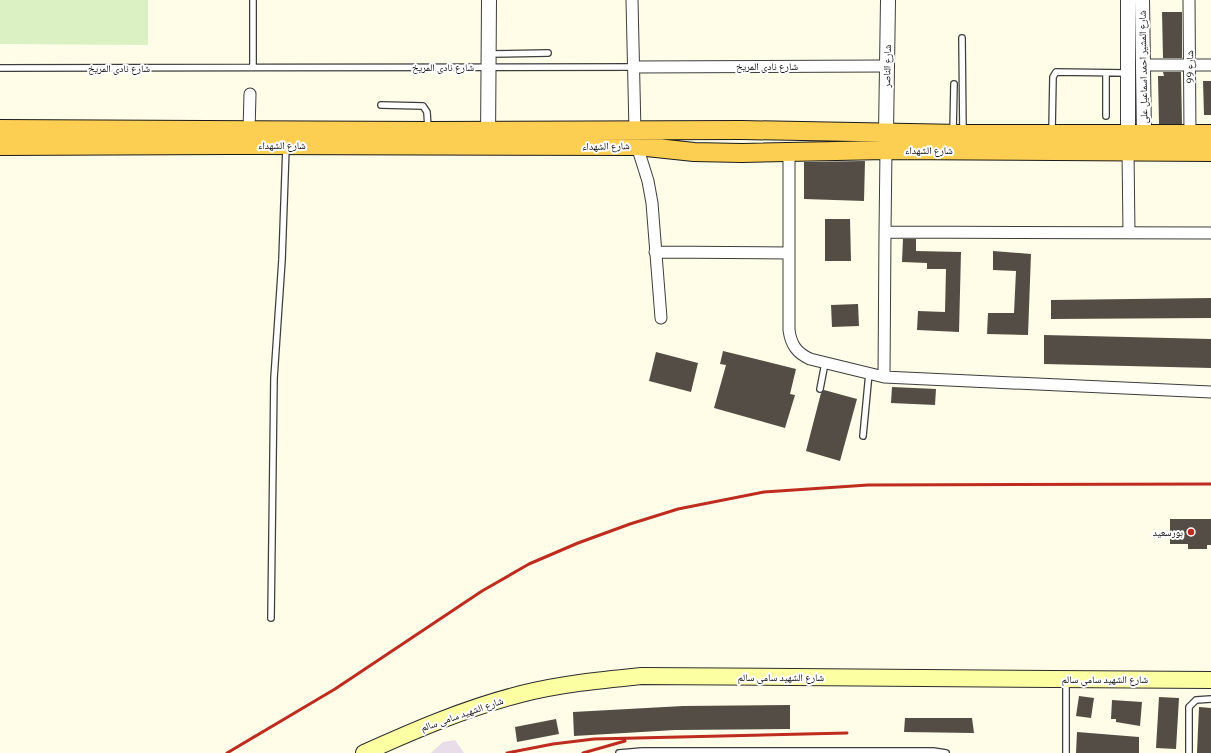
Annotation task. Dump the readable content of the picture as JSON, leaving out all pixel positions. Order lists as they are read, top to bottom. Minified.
{"streets":{"highway":["شارع الشهداء"],"main road":["شارع الشهيد سامى سالم"],"street":["شارع نادى المريخ","شارع الناصر","شارع المشير احمد اسماعيل على","شارع 99"]},"crossings":[["شارع نادى المريخ","شارع الناصر"],["شارع الناصر","شارع الشهداء"],["شارع المشير احمد اسماعيل على","شارع الشهداء"],["شارع 99","شارع الشهداء"]],"places":["بورسعيد"]}
